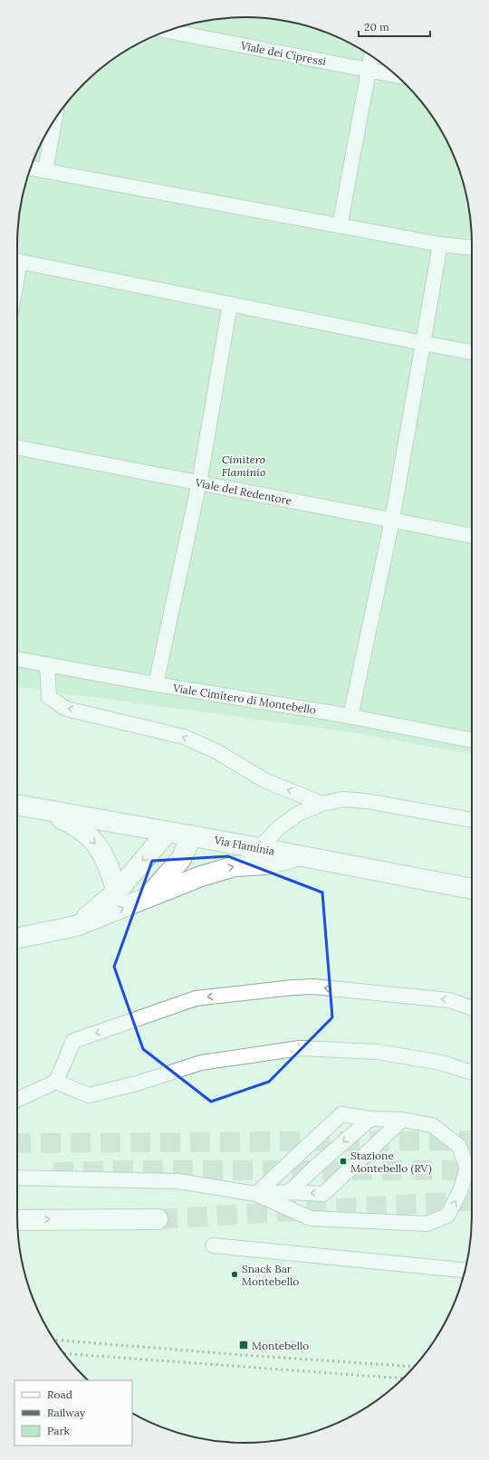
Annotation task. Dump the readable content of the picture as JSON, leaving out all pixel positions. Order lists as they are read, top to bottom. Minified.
{"streets":{"main road":["Via Flaminia"],"lane":["Viale dei Cipressi","Viale del Redentore","Viale Cimitero di Montebello"]},"parks":["Cimitero Flaminio"],"places":{"transit":["Stazione Montebello (RV)","Montebello"],"other":["Snack Bar Montebello"]},"legend":["Road","Railway","Park"],"scale_bar":"20 m"}
